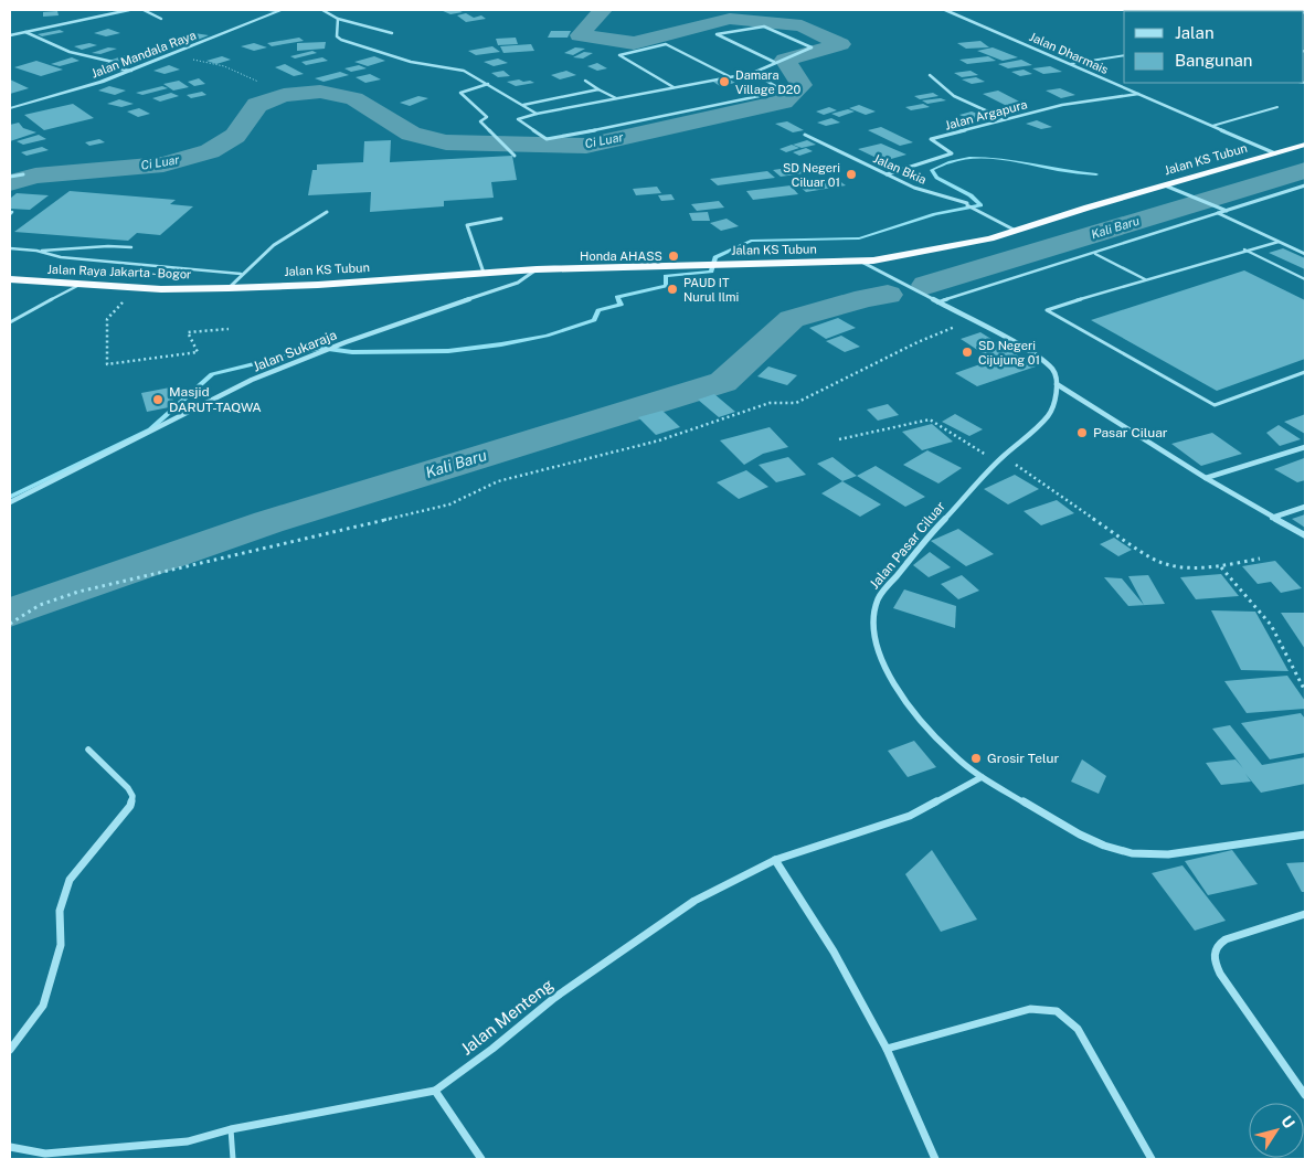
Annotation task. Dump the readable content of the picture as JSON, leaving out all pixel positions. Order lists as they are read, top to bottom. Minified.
{"streets":{"highway":["Jalan KS Tubun","Jalan Raya Jakarta - Bogor"],"street":["Jalan Dharmais","Jalan Mandala Raya","Jalan Argapura","Jalan Bkia","Jalan Sukaraja","Jalan Pasar Ciluar","Jalan Menteng"]},"crossings":[["Jalan Dharmais","Jalan Argapura"],["Jalan Dharmais","Jalan KS Tubun"],["Jalan Argapura","Jalan Bkia"],["Jalan KS Tubun","Jalan Bkia"],["Jalan KS Tubun","Jalan Raya Jakarta - Bogor"],["Jalan KS Tubun","Jalan Sukaraja"],["Jalan Pasar Ciluar","Jalan Menteng"]],"water":["Ci Luar","Kali Baru"],"places":["Damara Village D20","SD Negeri Ciluar 01","Honda AHASS","PAUD IT Nurul Ilmi","SD Negeri Cijujung 01","Masjid DARUT-TAQWA","Pasar Ciluar","Grosir Telur"],"legend":["Jalan","Bangunan"],"north":"top right"}
